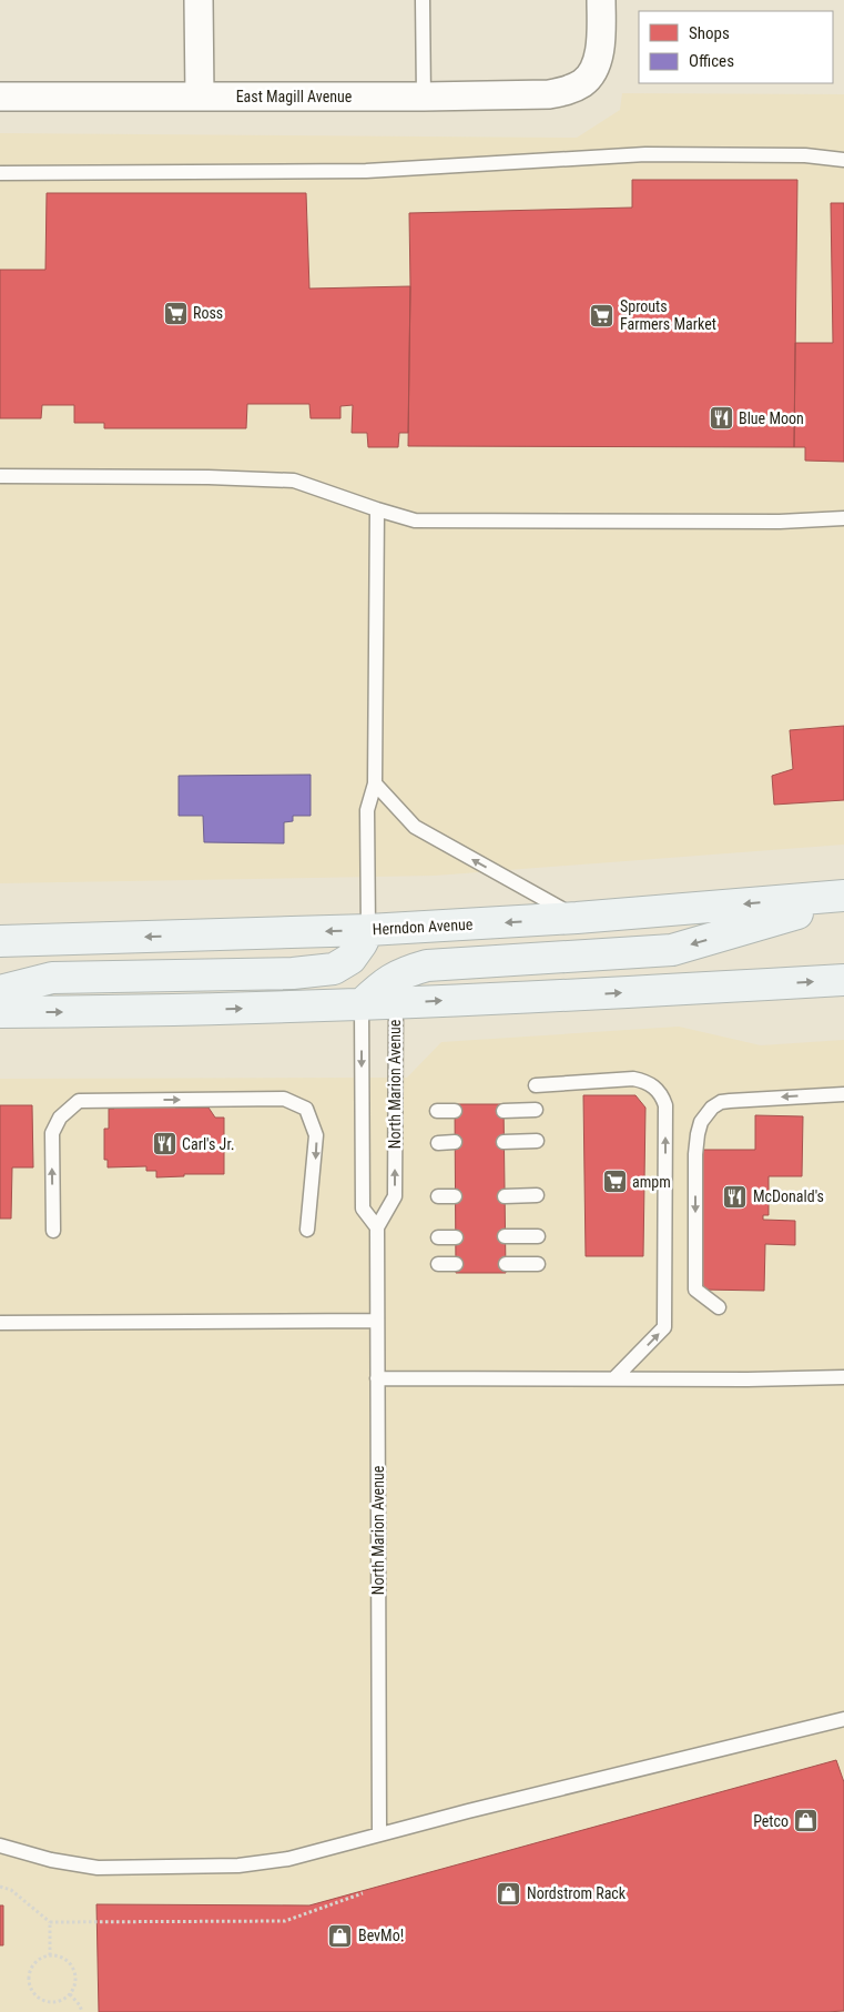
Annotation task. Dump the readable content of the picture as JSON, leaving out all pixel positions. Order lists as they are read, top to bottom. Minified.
{"streets":{"main road":["Herndon Avenue"],"street":["East Magill Avenue"],"lane":["North Marion Avenue"]},"places":{"supermarket":["Ross","Sprouts Farmers Market","ampm"],"restaurant":["Blue Moon","Carl's Jr.","McDonald's"],"shop":["Petco","Nordstrom Rack","BevMo!"]},"legend":["Shops","Offices"]}
